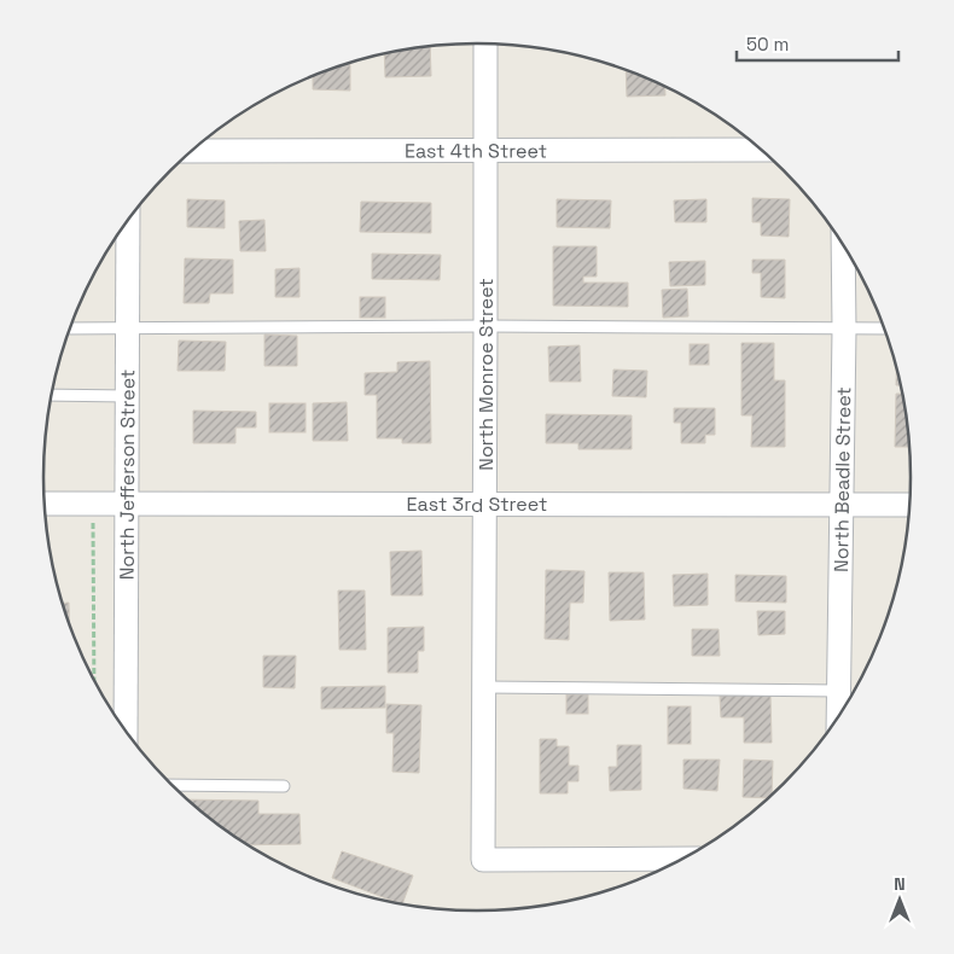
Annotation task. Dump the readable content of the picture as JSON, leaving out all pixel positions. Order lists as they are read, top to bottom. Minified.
{"streets":{"street":["East 4th Street","North Monroe Street","North Jefferson Street","North Beadle Street","East 3rd Street"]},"crossings":[["East 4th Street","North Monroe Street"],["North Monroe Street","East 3rd Street"],["North Jefferson Street","East 3rd Street"],["North Beadle Street","East 3rd Street"]],"scale_bar":"50 m","north":"top"}
